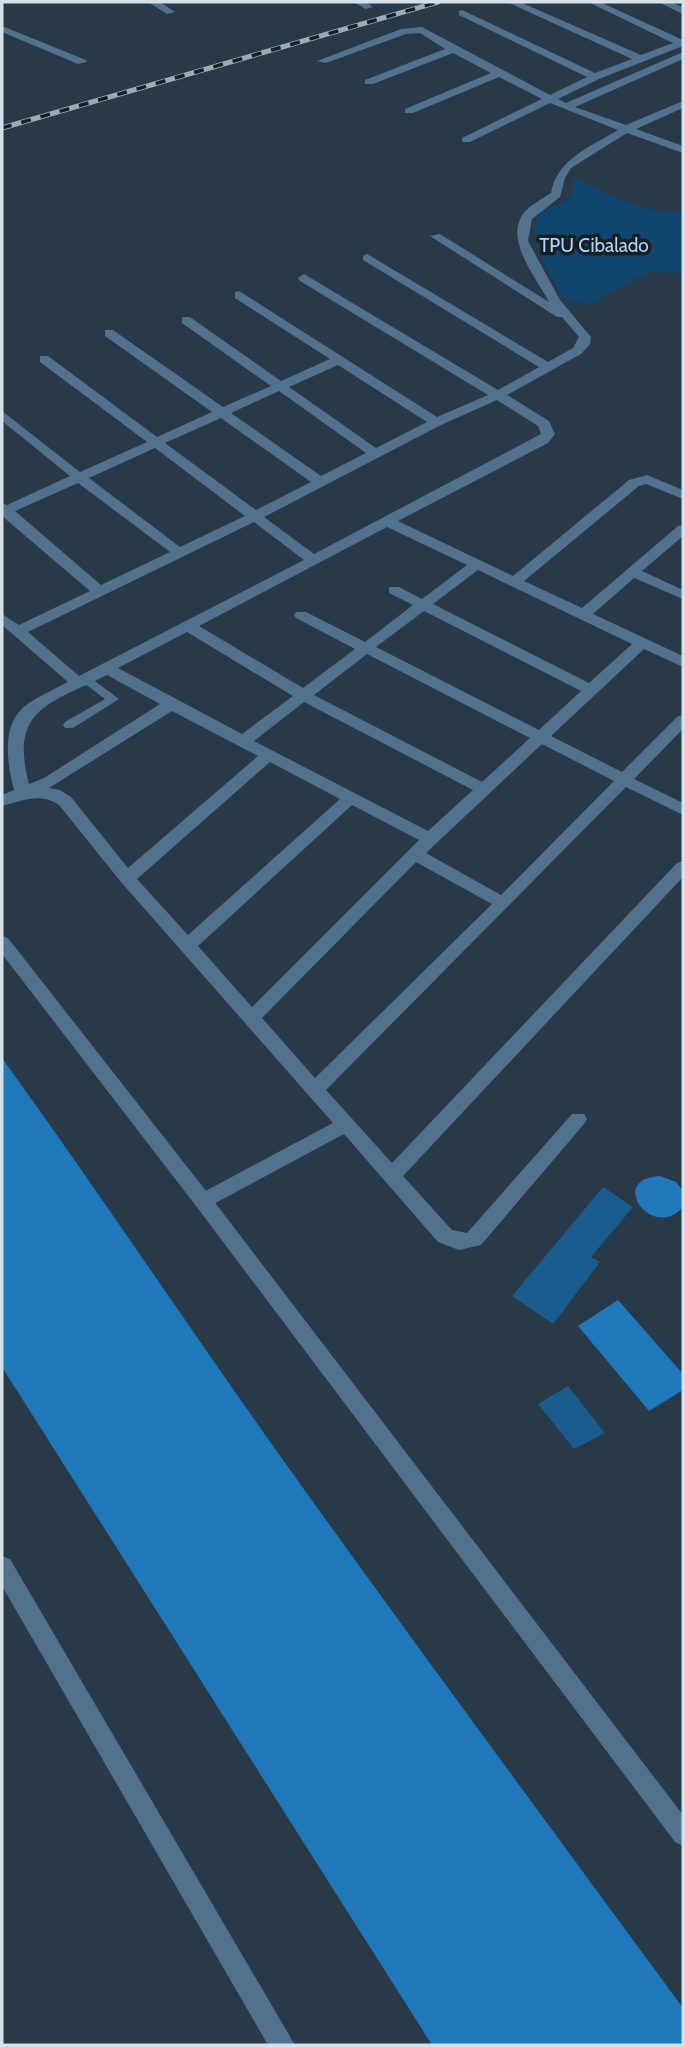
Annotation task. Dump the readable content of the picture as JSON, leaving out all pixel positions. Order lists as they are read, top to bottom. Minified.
{"parks":["TPU Cibalado"]}
